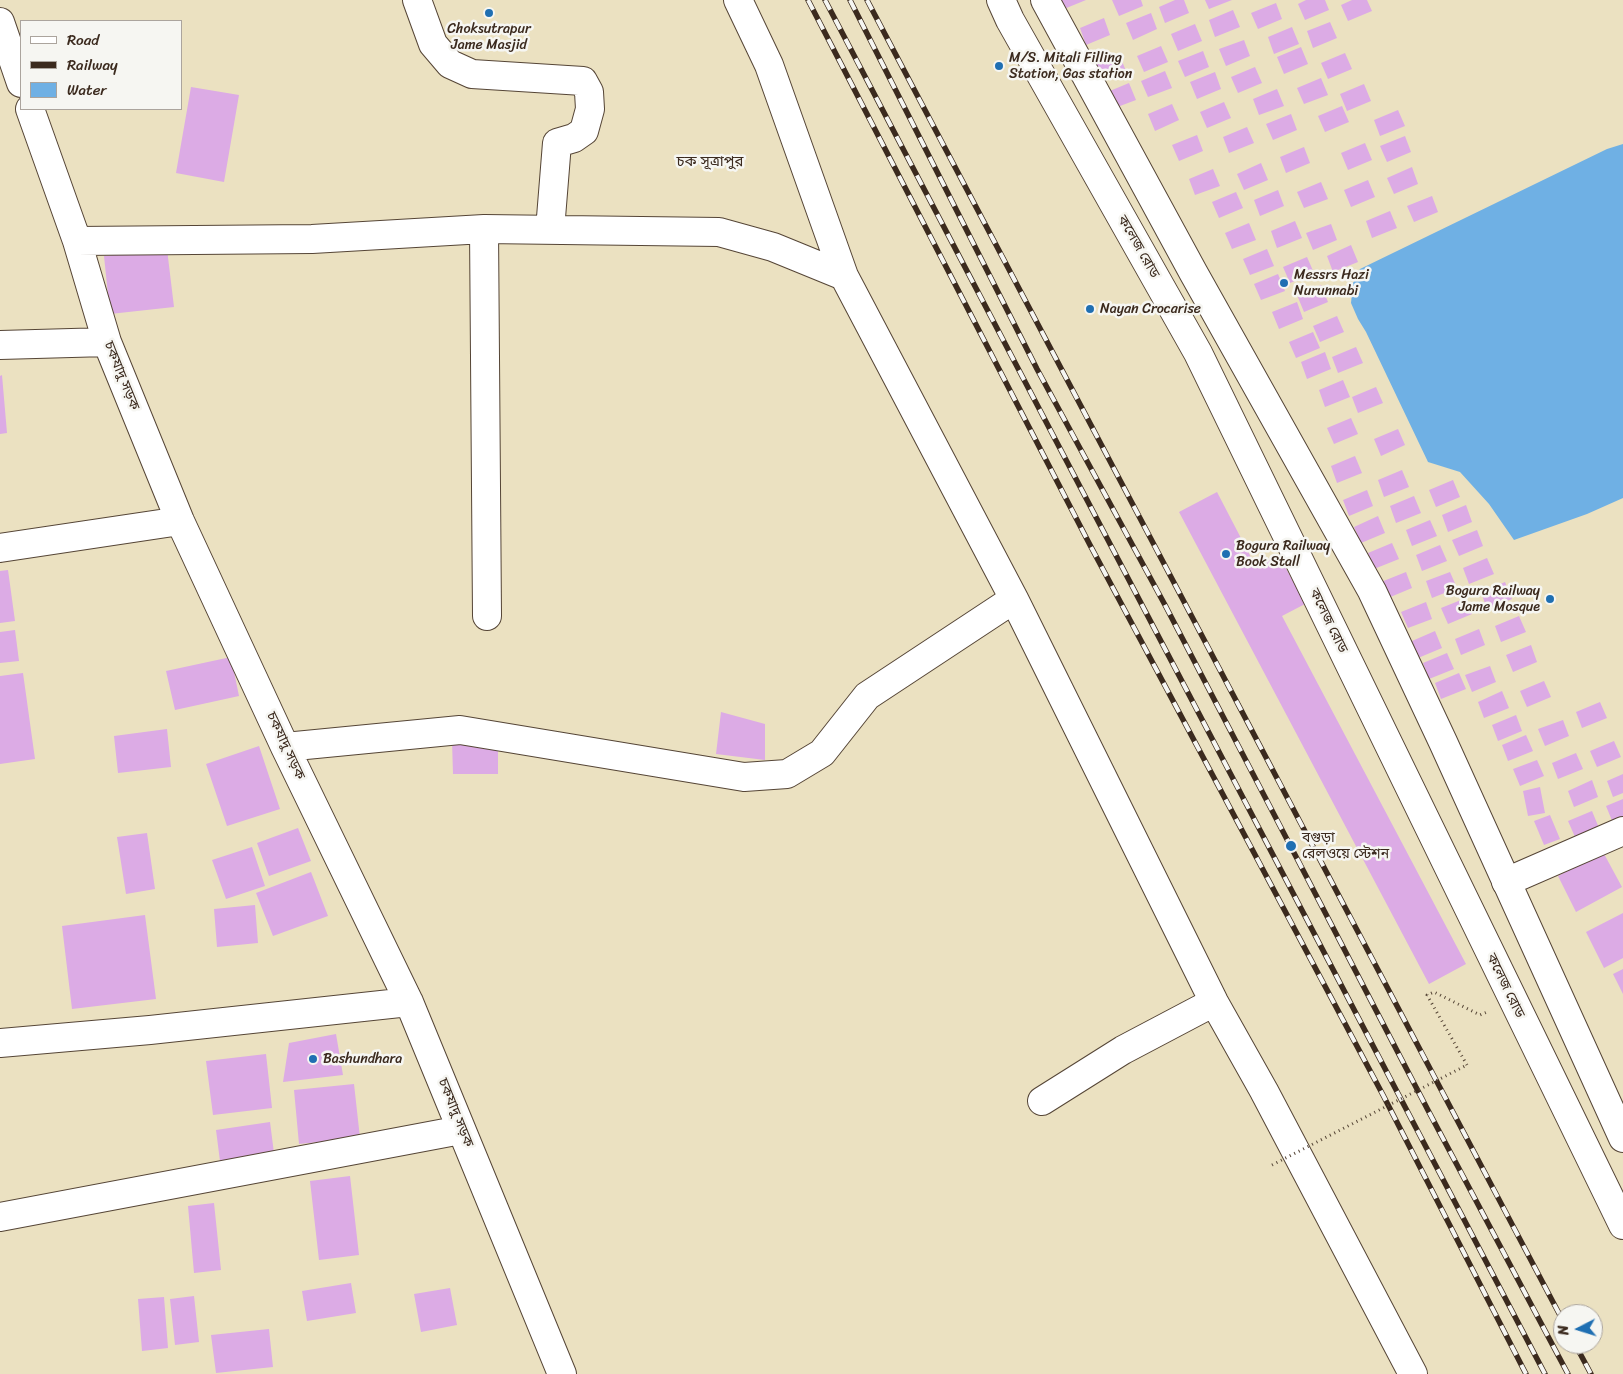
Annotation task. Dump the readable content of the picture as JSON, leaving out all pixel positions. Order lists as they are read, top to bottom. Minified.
{"streets":{"main road":["কলেজ রোড","চকযাদু সড়ক"]},"districts":["চক সূত্রাপুর"],"places":["Choksutrapur Jame Masjid","M/S. Mitali Filling Station, Gas station","Messrs Hazi Nurunnabi","Nayan Crocarise","Bogura Railway Book Stall","Bogura Railway Jame Mosque","বগুড়া রেলওয়ে স্টেশন","Bashundhara"],"legend":["Road","Railway","Water"],"north":"left"}
